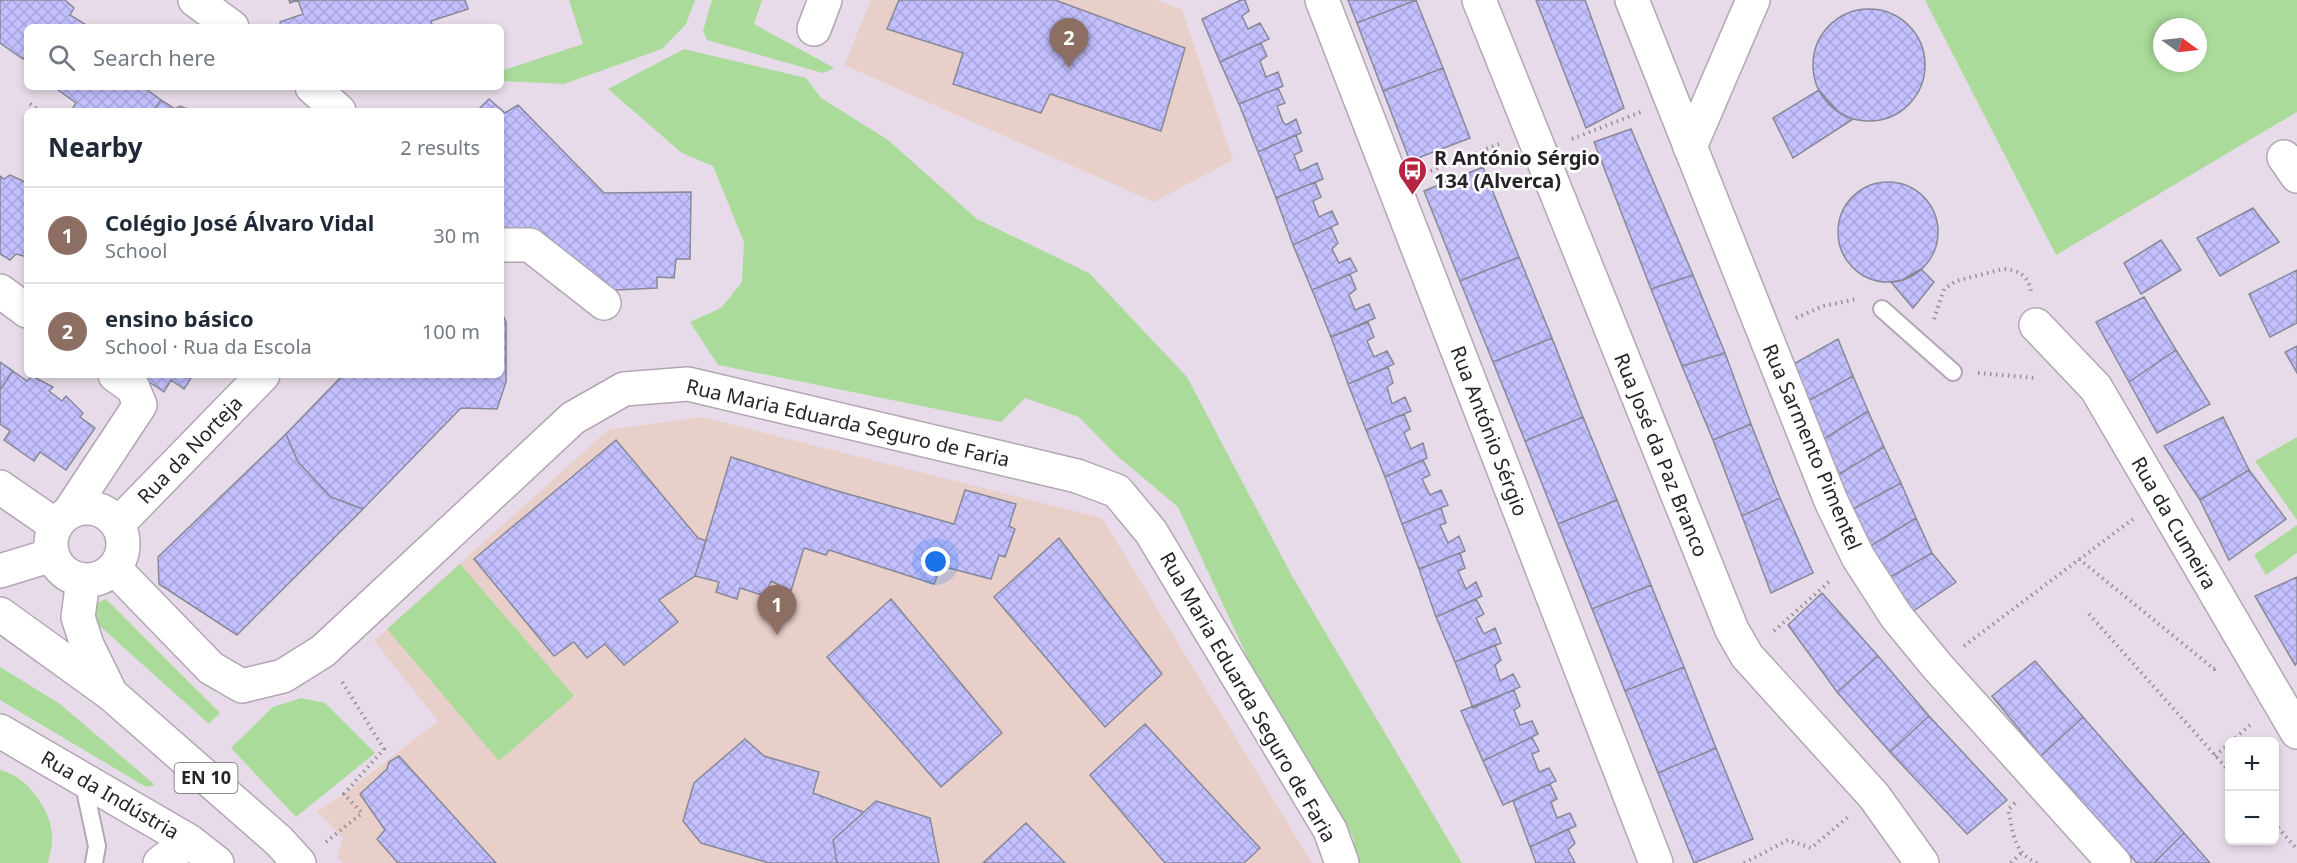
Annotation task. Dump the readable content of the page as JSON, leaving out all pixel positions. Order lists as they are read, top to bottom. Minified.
{"streets":{"street":["Rua Maria Eduarda Seguro de Faria","Rua António Sérgio","Rua Sarmento Pimentel","Rua da Norteja","Rua José da Paz Branco","Rua da Cumeira","EN 10","Rua da Indústria"]},"crossings":[["Rua Maria Eduarda Seguro de Faria","Rua da Norteja"]],"places":{"bus stop":["R António Sérgio 134 (Alverca)"]},"north":"right","page":{"pins":["2","1"],"search":"Search here","heading":["Nearby","2 results"],"list":[{"mark":"1","name":"Colégio José Álvaro Vidal","note":"School","value":"30 m"},{"mark":"2","name":"ensino básico","note":"School · Rua da Escola","value":"100 m"}],"map_buttons":["+","−"]}}
